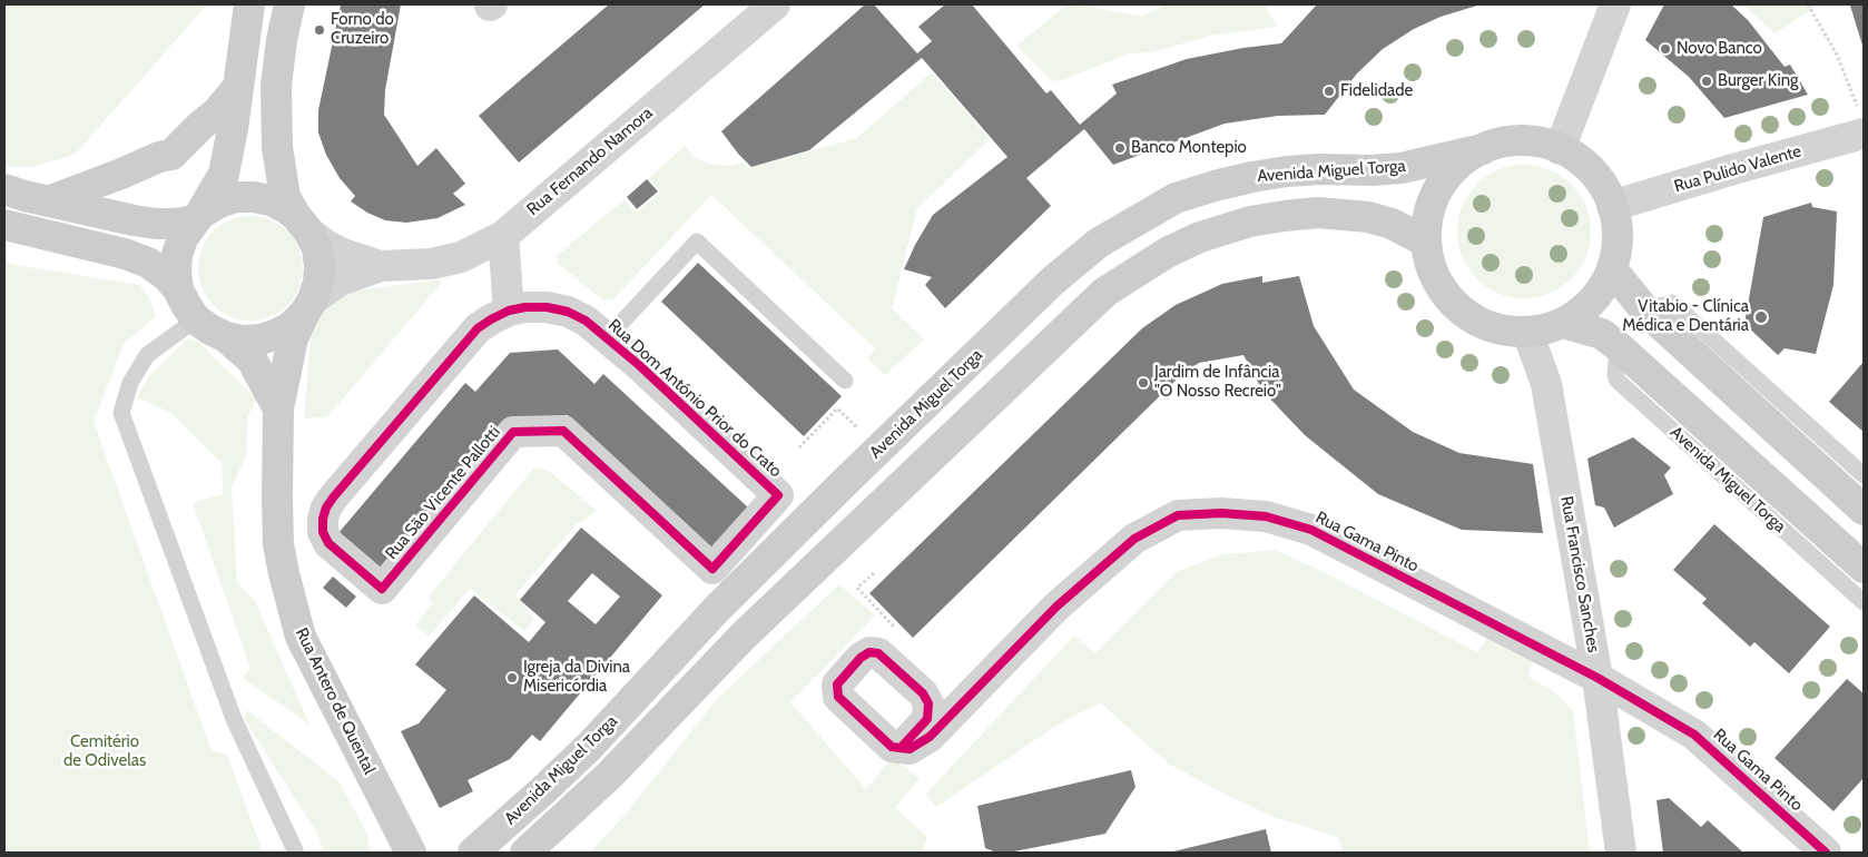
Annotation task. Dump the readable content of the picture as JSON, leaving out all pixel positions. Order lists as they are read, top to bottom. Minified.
{"streets":{"main road":["Avenida Miguel Torga","Rua Antero de Quental"],"street":["Rua Fernando Namora","Rua Pulido Valente","Rua Dom António Prior do Crato","Rua São Vicente Pallotti","Rua Gama Pinto","Rua Francisco Sanches"]},"crossings":[["Rua Pulido Valente","Avenida Miguel Torga"],["Rua Pulido Valente","Rua Francisco Sanches"],["Avenida Miguel Torga","Rua Francisco Sanches"],["Rua Dom António Prior do Crato","Rua São Vicente Pallotti"],["Rua Gama Pinto","Rua Francisco Sanches"]],"parks":["Cemitério de Odivelas"],"places":["Forno do Cruzeiro","Novo Banco","Burger King","Fidelidade","Banco Montepio","Vitabio - Clínica Médica e Dentária","Jardim de Infância \"O Nosso Recreio\"","Igreja da Divina Misericórdia"]}
